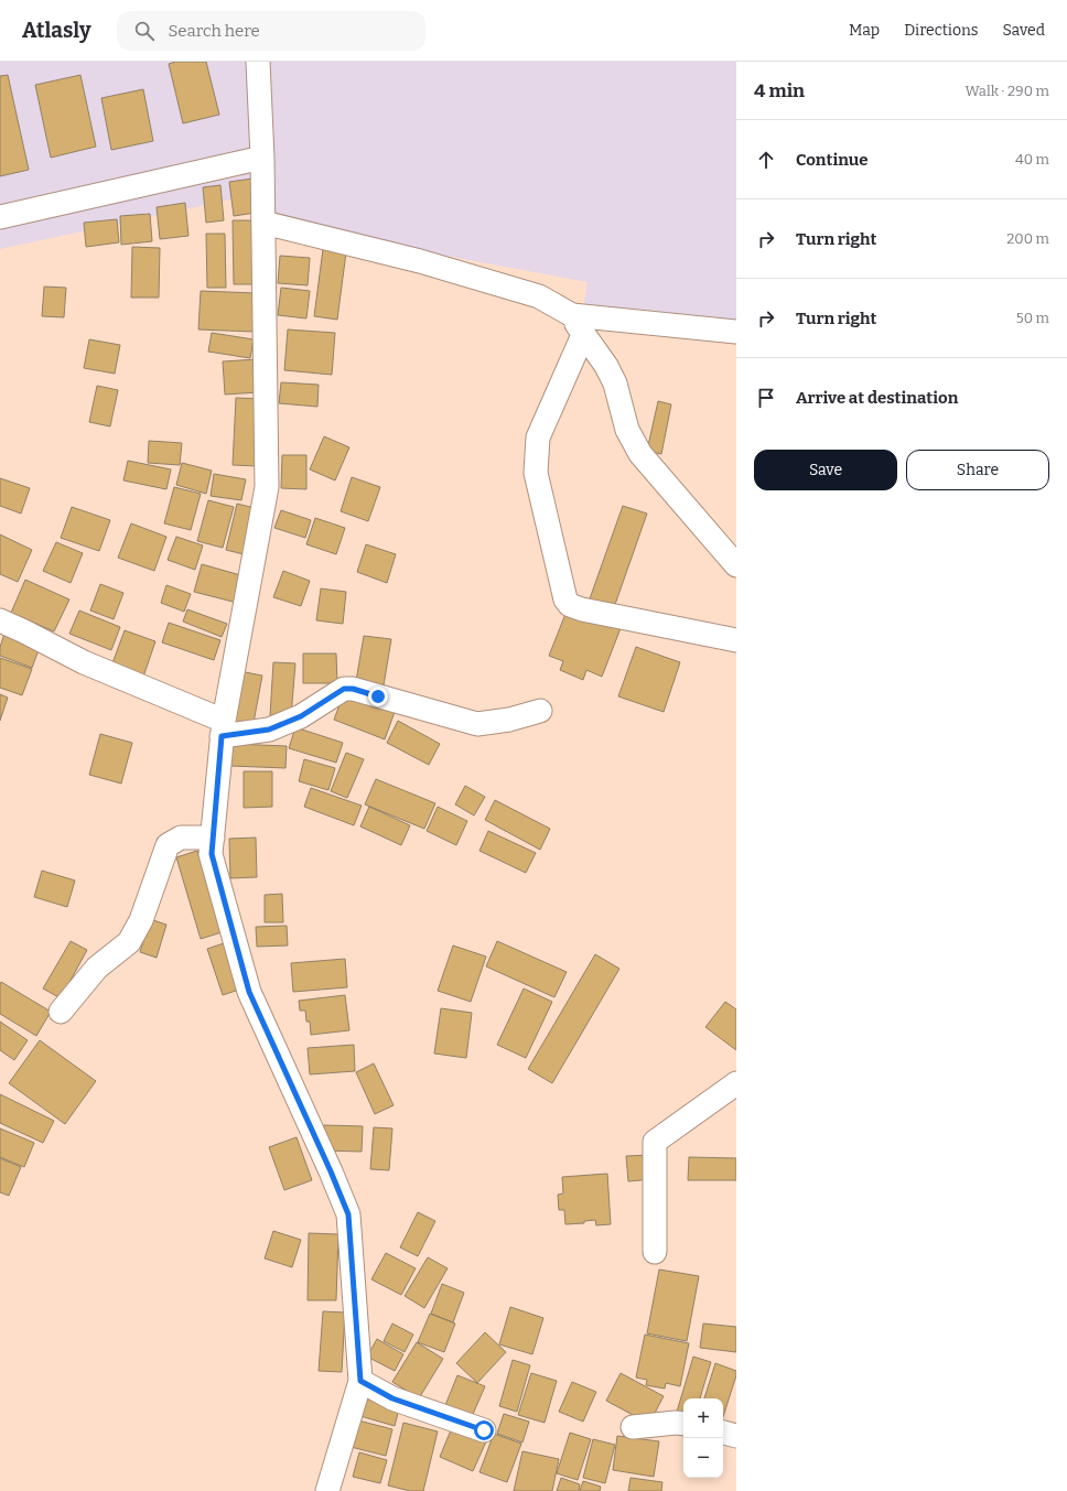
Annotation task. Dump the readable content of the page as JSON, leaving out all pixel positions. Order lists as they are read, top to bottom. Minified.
{"page":{"header":"Atlasly","search":"Search here","nav":["Map","Directions","Saved"],"heading":["4 min","Walk · 290 m"],"list":[["Continue","40 m"],["Turn right","200 m"],["Turn right","50 m"],"Arrive at destination"],"buttons":["Save","Share"],"map_buttons":["+","−"]}}
